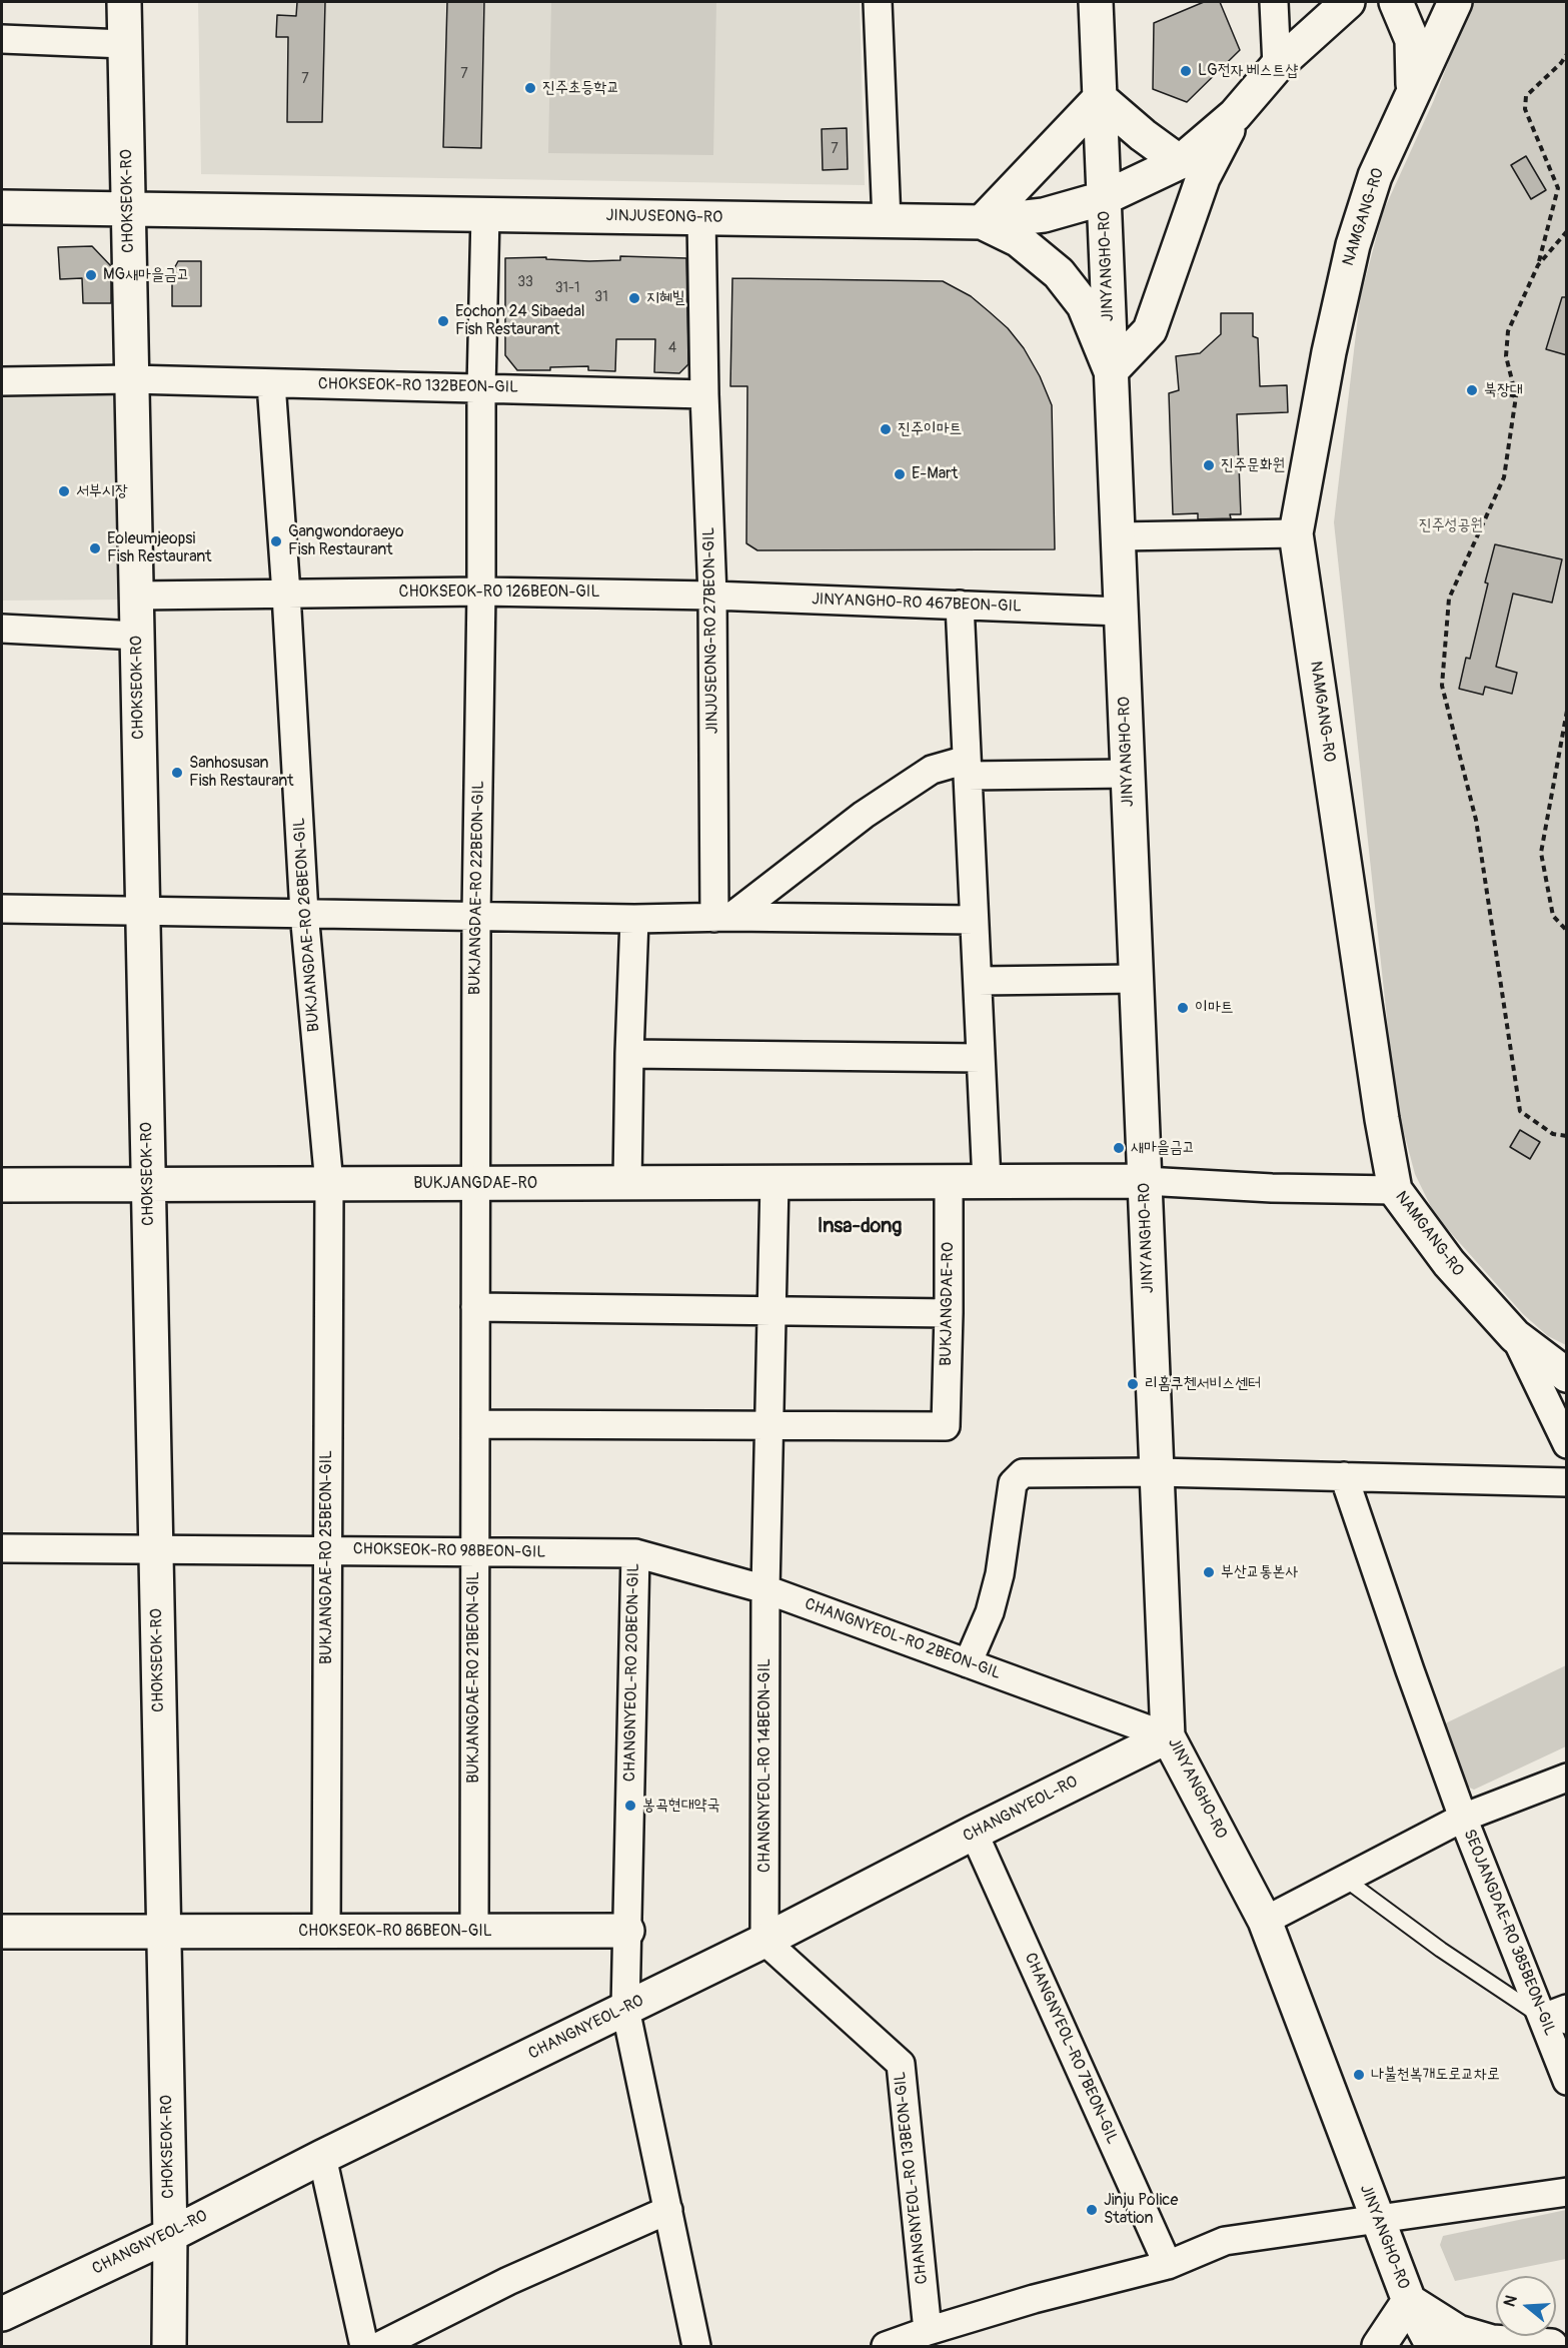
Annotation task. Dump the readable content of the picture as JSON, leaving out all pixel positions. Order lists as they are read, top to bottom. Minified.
{"streets":{"street":["CHOKSEOK-RO","JINJUSEONG-RO","NAMGANG-RO","JINYANGHO-RO","CHOKSEOK-RO 132BEON-GIL","CHOKSEOK-RO 126BEON-GIL","JINYANGHO-RO 467BEON-GIL","JINJUSEONG-RO 27BEON-GIL","BUKJANGDAE-RO 22BEON-GIL","BUKJANGDAE-RO 26BEON-GIL","BUKJANGDAE-RO","CHOKSEOK-RO 98BEON-GIL","BUKJANGDAE-RO 25BEON-GIL","CHANGNYEOL-RO 2BEON-GIL","CHANGNYEOL-RO 20BEON-GIL","BUKJANGDAE-RO 21BEON-GIL","CHANGNYEOL-RO 14BEON-GIL","CHANGNYEOL-RO","CHOKSEOK-RO 86BEON-GIL","SEOJANGDAE-RO 385BEON-GIL","CHANGNYEOL-RO 7BEON-GIL","CHANGNYEOL-RO 13BEON-GIL"]},"crossings":[["CHOKSEOK-RO","JINJUSEONG-RO"],["CHOKSEOK-RO","CHOKSEOK-RO 132BEON-GIL"],["CHOKSEOK-RO","CHOKSEOK-RO 126BEON-GIL"],["CHOKSEOK-RO","BUKJANGDAE-RO"],["CHOKSEOK-RO","CHOKSEOK-RO 98BEON-GIL"],["CHOKSEOK-RO","CHANGNYEOL-RO"],["CHOKSEOK-RO","CHOKSEOK-RO 86BEON-GIL"],["JINJUSEONG-RO","JINYANGHO-RO"],["JINJUSEONG-RO","JINJUSEONG-RO 27BEON-GIL"],["JINJUSEONG-RO","BUKJANGDAE-RO 22BEON-GIL"],["JINYANGHO-RO","JINYANGHO-RO 467BEON-GIL"],["JINYANGHO-RO","BUKJANGDAE-RO"],["JINYANGHO-RO","CHANGNYEOL-RO 2BEON-GIL"],["JINYANGHO-RO","CHANGNYEOL-RO"],["CHOKSEOK-RO 132BEON-GIL","JINJUSEONG-RO 27BEON-GIL"],["CHOKSEOK-RO 132BEON-GIL","BUKJANGDAE-RO 22BEON-GIL"],["CHOKSEOK-RO 126BEON-GIL","JINYANGHO-RO 467BEON-GIL"],["CHOKSEOK-RO 126BEON-GIL","JINJUSEONG-RO 27BEON-GIL"],["CHOKSEOK-RO 126BEON-GIL","BUKJANGDAE-RO 22BEON-GIL"],["CHOKSEOK-RO 126BEON-GIL","BUKJANGDAE-RO 26BEON-GIL"],["JINYANGHO-RO 467BEON-GIL","JINJUSEONG-RO 27BEON-GIL"],["BUKJANGDAE-RO 22BEON-GIL","BUKJANGDAE-RO"],["BUKJANGDAE-RO 22BEON-GIL","BUKJANGDAE-RO 21BEON-GIL"],["BUKJANGDAE-RO 26BEON-GIL","BUKJANGDAE-RO"],["BUKJANGDAE-RO 26BEON-GIL","BUKJANGDAE-RO 25BEON-GIL"],["BUKJANGDAE-RO","BUKJANGDAE-RO 25BEON-GIL"],["BUKJANGDAE-RO","BUKJANGDAE-RO 21BEON-GIL"],["BUKJANGDAE-RO","CHANGNYEOL-RO 14BEON-GIL"],["CHOKSEOK-RO 98BEON-GIL","BUKJANGDAE-RO 25BEON-GIL"],["CHOKSEOK-RO 98BEON-GIL","CHANGNYEOL-RO 2BEON-GIL"],["CHOKSEOK-RO 98BEON-GIL","CHANGNYEOL-RO 20BEON-GIL"],["CHOKSEOK-RO 98BEON-GIL","BUKJANGDAE-RO 21BEON-GIL"],["BUKJANGDAE-RO 25BEON-GIL","CHOKSEOK-RO 86BEON-GIL"],["CHANGNYEOL-RO 2BEON-GIL","CHANGNYEOL-RO 20BEON-GIL"],["CHANGNYEOL-RO 2BEON-GIL","CHANGNYEOL-RO 14BEON-GIL"],["CHANGNYEOL-RO 2BEON-GIL","CHANGNYEOL-RO"],["CHANGNYEOL-RO 20BEON-GIL","CHANGNYEOL-RO"],["CHANGNYEOL-RO 20BEON-GIL","CHOKSEOK-RO 86BEON-GIL"],["BUKJANGDAE-RO 21BEON-GIL","CHOKSEOK-RO 86BEON-GIL"],["CHANGNYEOL-RO 14BEON-GIL","CHANGNYEOL-RO"],["CHANGNYEOL-RO 14BEON-GIL","CHANGNYEOL-RO 13BEON-GIL"],["CHANGNYEOL-RO","CHANGNYEOL-RO 7BEON-GIL"],["CHANGNYEOL-RO","CHANGNYEOL-RO 13BEON-GIL"]],"districts":["Insa-dong"],"parks":["진주성공원"],"places":["LG전자 베스트샵","진주초등학교","MG새마을금고","지혜빌","Eochon 24 Sibaedal Fish Restaurant","북장대","진주이마트","진주문화원","E-Mart","서부시장","Gangwondoraeyo Fish Restaurant","Eoleumjeopsi Fish Restaurant","Sanhosusan Fish Restaurant","이마트","새마을금고","리홈쿠첸서비스센터","부산교통본사","봉곡현대약국","나불천복개도로교차로","Jinju Police Station"],"house_numbers":["7","7","7","33","31-1","31","4"],"north":"left"}
